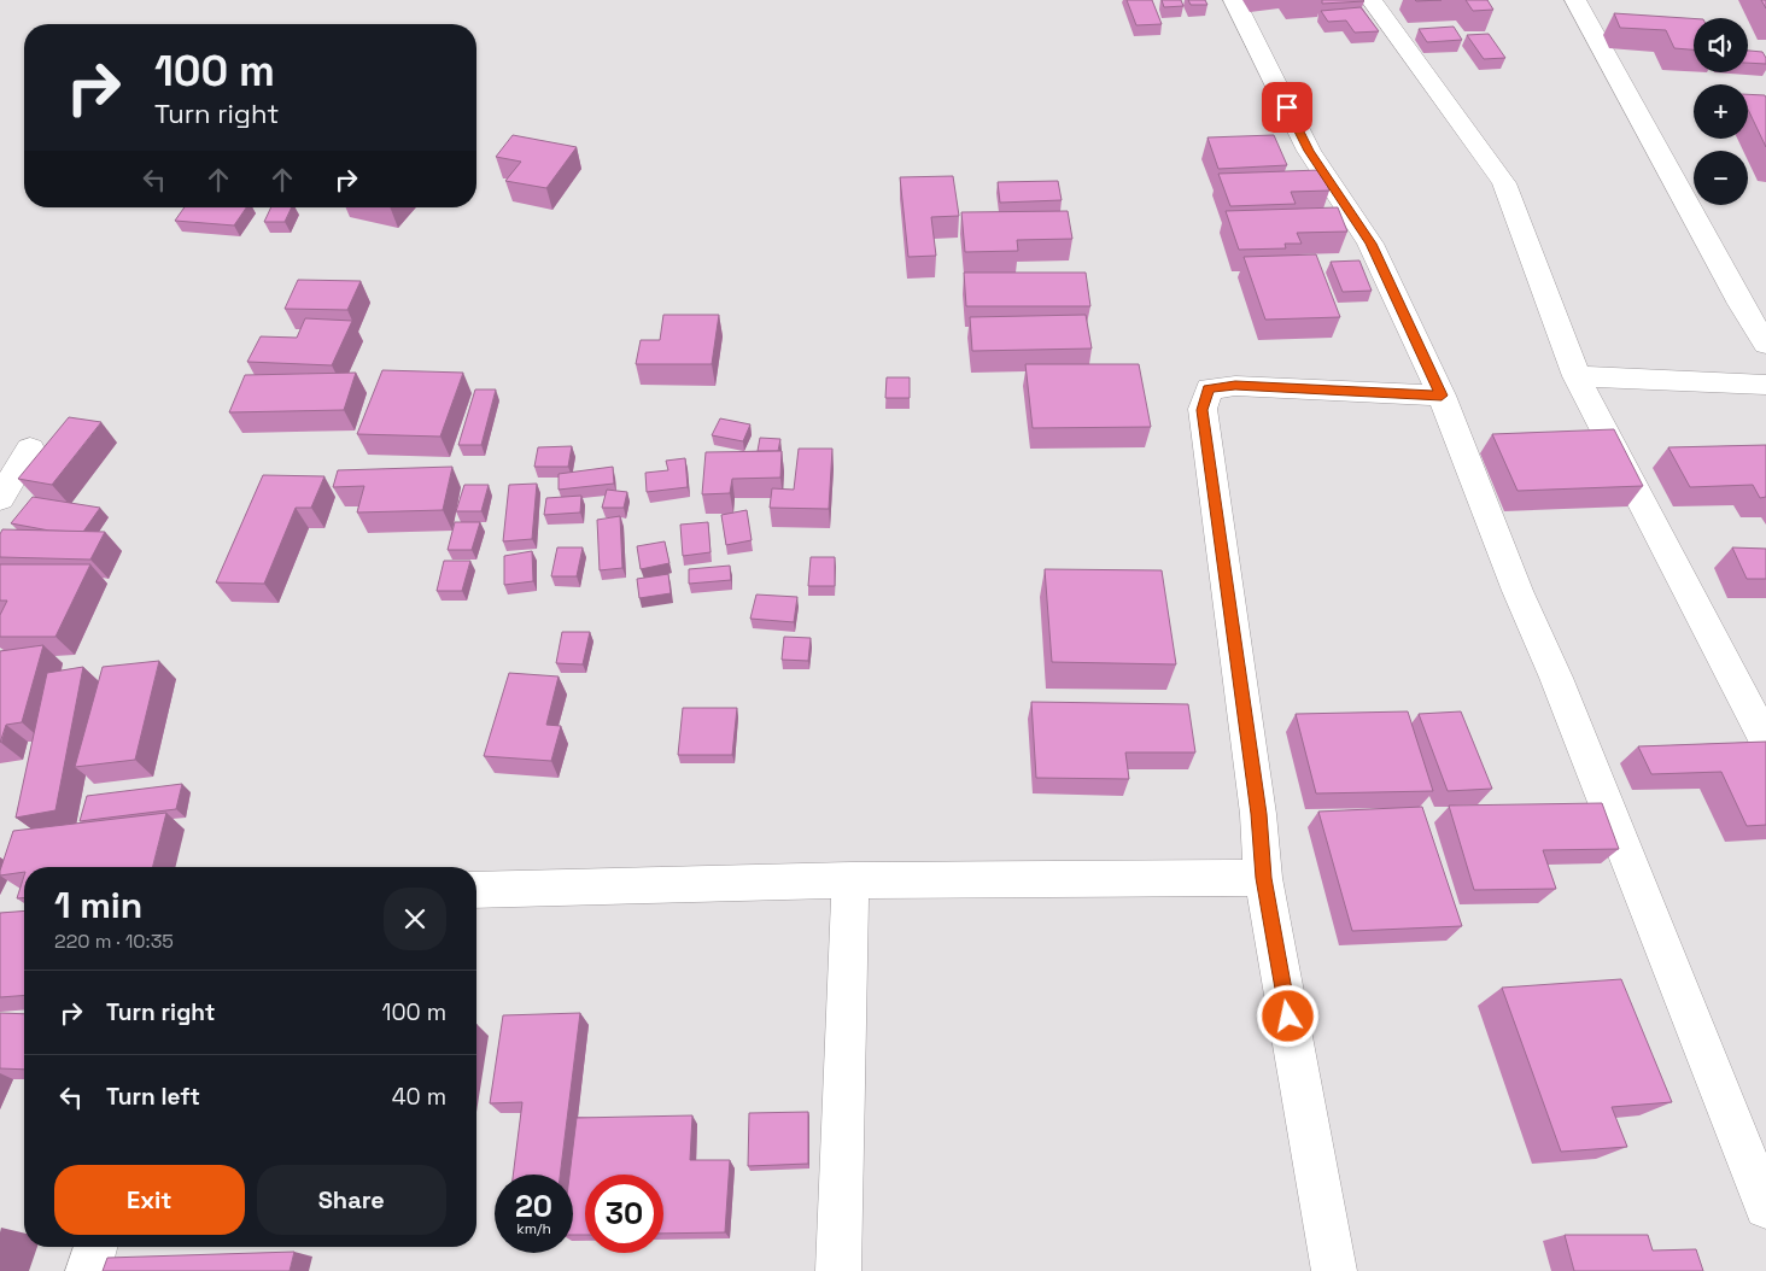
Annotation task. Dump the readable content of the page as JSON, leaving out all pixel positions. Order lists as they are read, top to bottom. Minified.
{"page":{"map_buttons":["+","−"],"turn":["100 m","Turn right"],"heading":["1 min","220 m · 10:35"],"list":[{"name":"Turn right","value":"100 m"},{"name":"Turn left","value":"40 m"}],"buttons":["Exit","Share"],"speed":"20 km/h","limit":"30"}}
